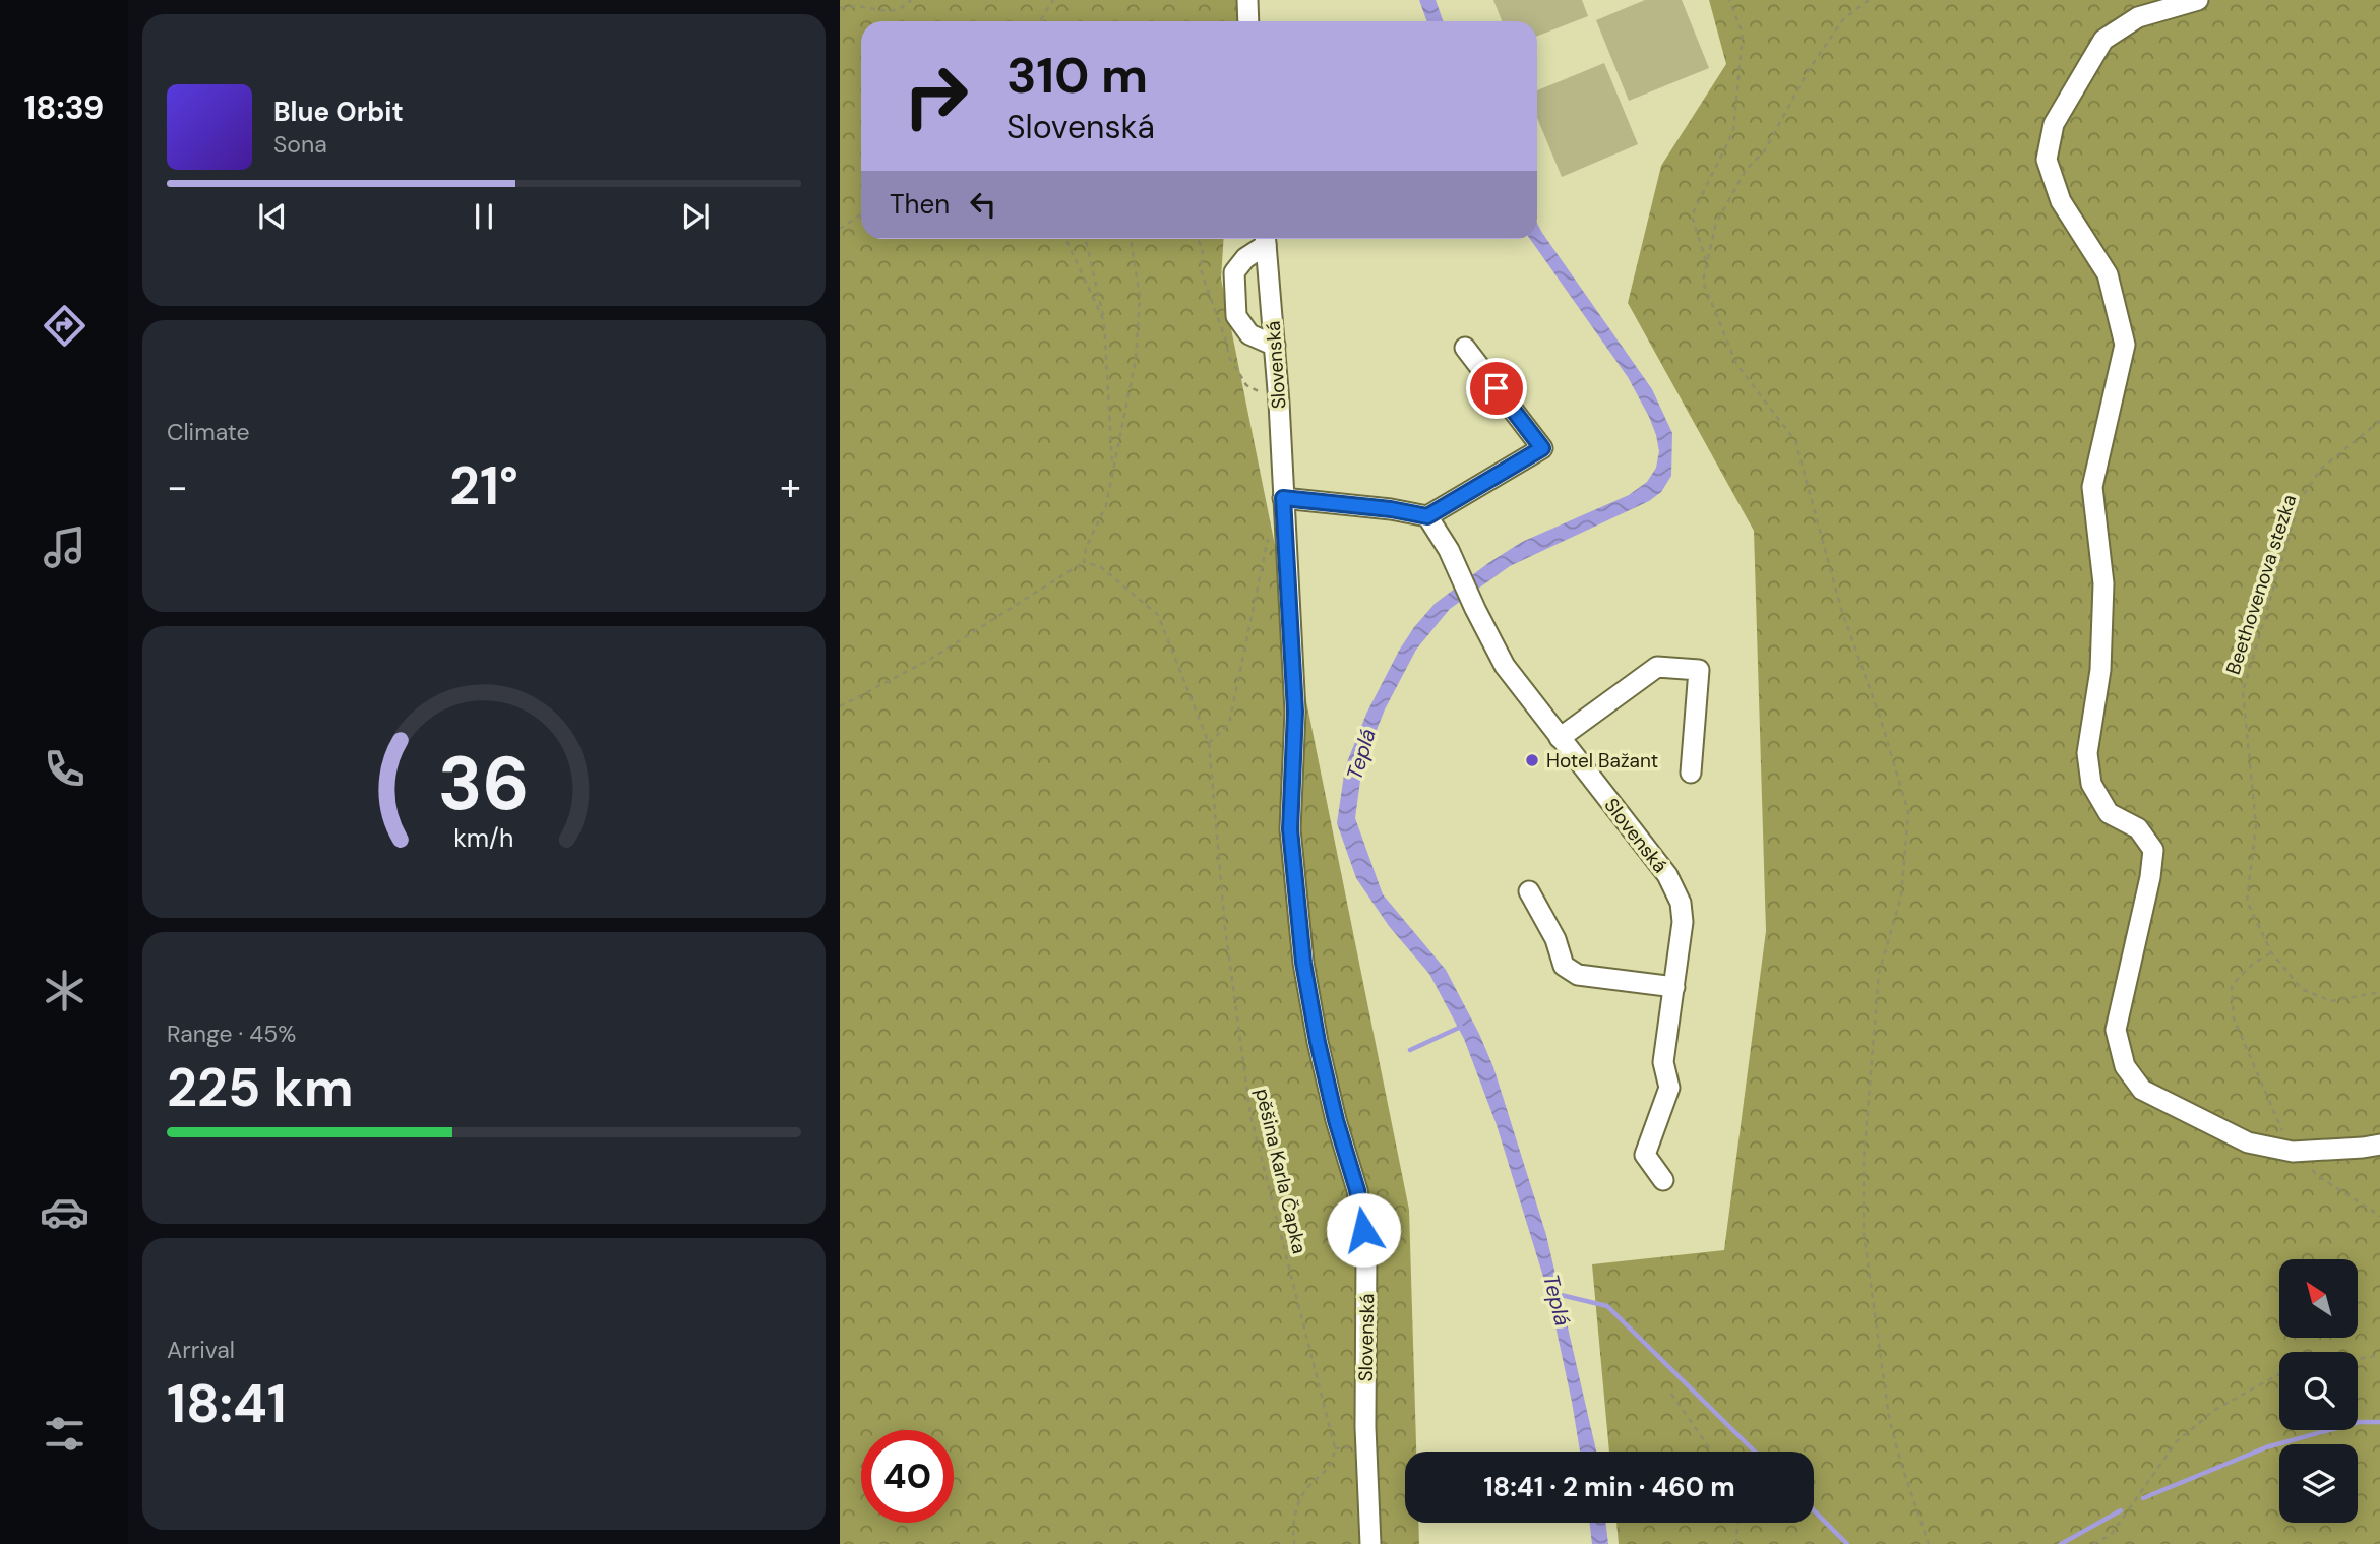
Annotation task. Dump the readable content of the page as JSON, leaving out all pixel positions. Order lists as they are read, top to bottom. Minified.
{"streets":{"street":["Slovenská"],"path":["Beethovenova stezka","pěšina Karla Čapka"]},"water":["Teplá"],"places":["Hotel Bažant"],"north":"top left","page":{"tabs":"18:39","turn":["310 m","Slovenská"],"song":["Blue Orbit","Sona"],"then":"Then","tile":["Climate",["Range · 45%","225 km"],["Arrival","18:41"]],"heat":["−","21°","+"],"limit":"40","trip":"18:41 · 2 min · 460 m","gauge":["36","km/h"]}}
